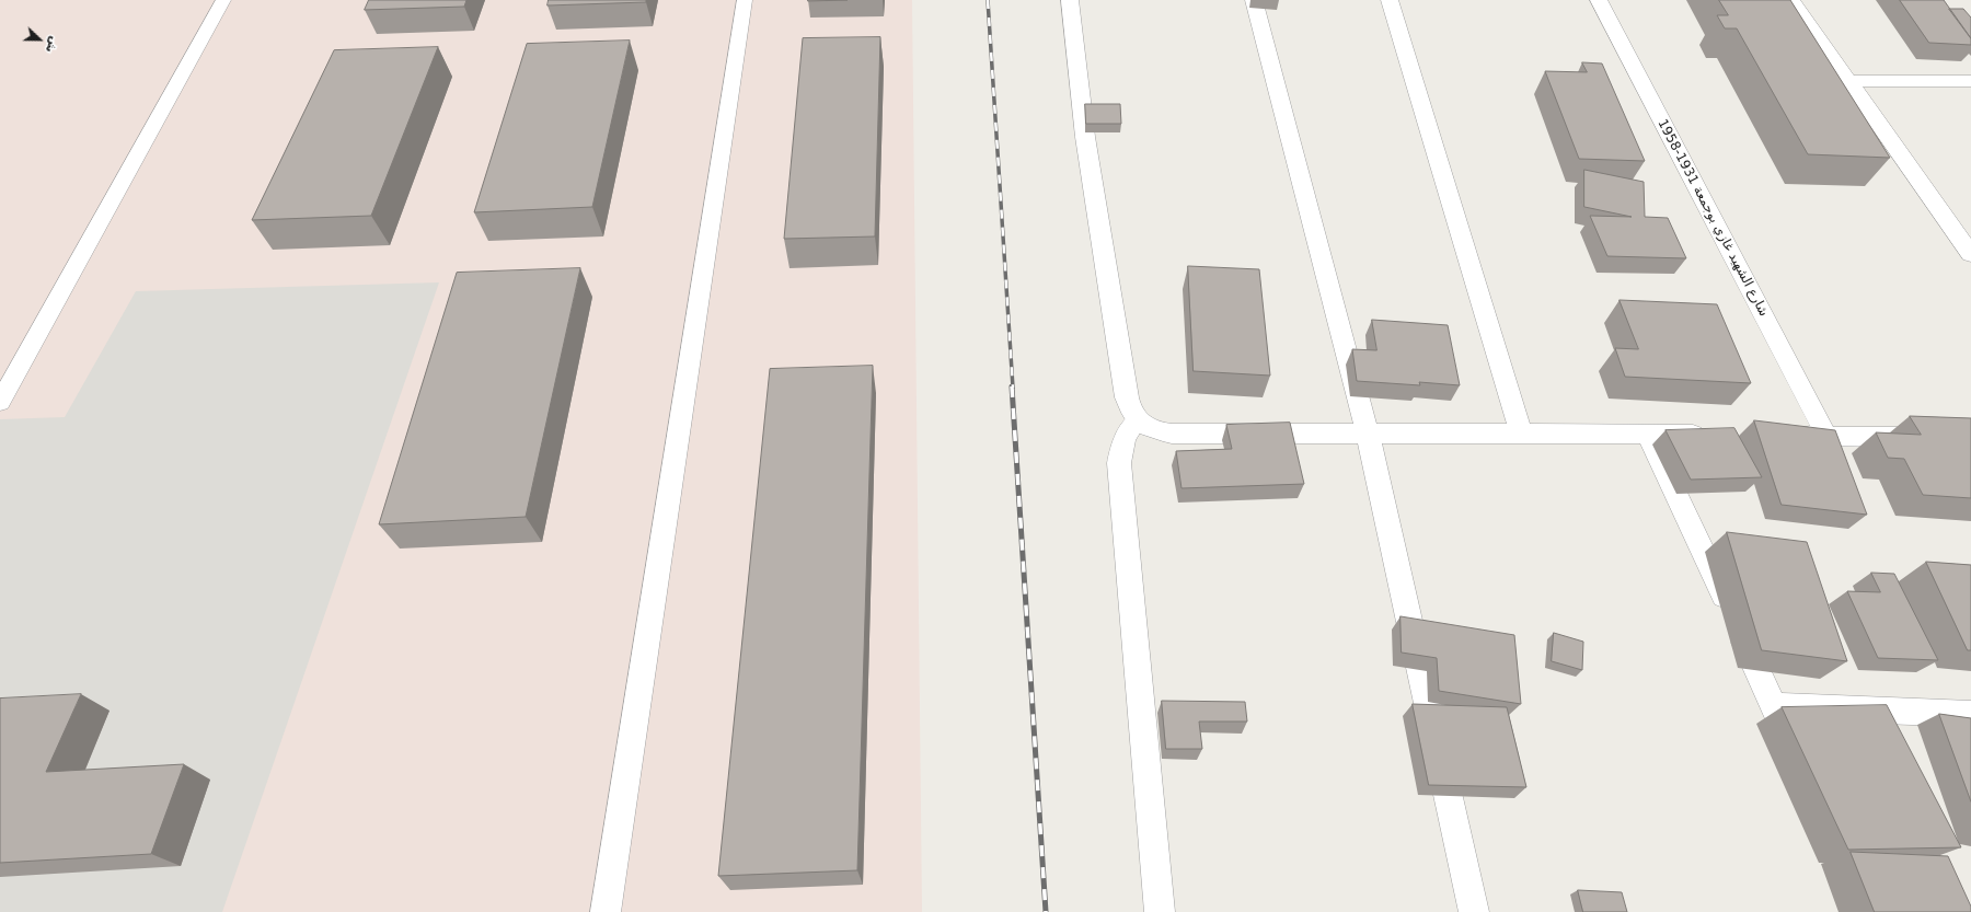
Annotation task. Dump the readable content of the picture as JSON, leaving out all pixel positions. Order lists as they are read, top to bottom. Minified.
{"streets":{"street":["شارع الشهيد غازي بوجمعة 1931-1958"]},"north":"right"}
